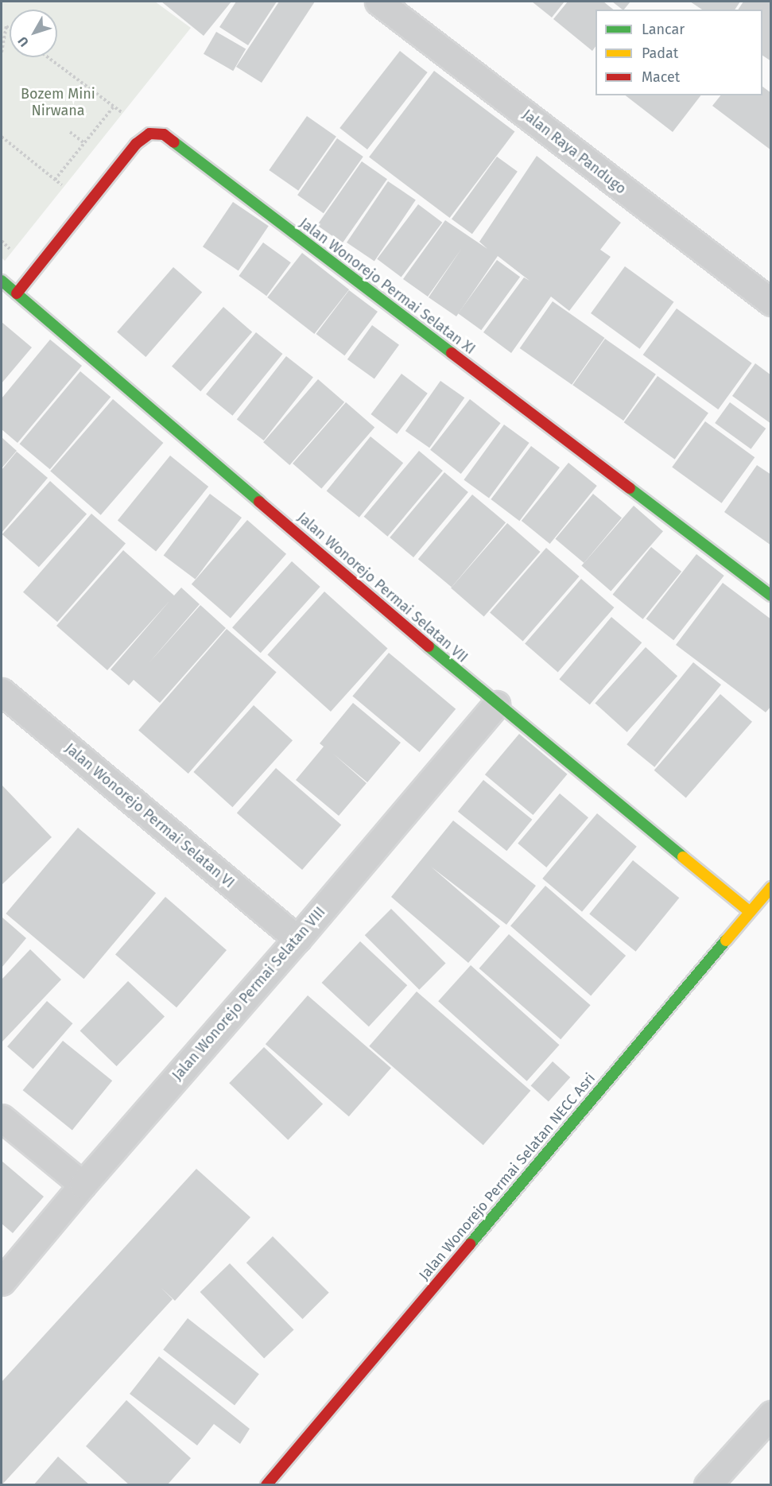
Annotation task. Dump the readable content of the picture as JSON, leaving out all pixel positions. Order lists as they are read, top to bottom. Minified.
{"streets":{"street":["Jalan Raya Pandugo","Jalan Wonorejo Permai Selatan XI","Jalan Wonorejo Permai Selatan VII","Jalan Wonorejo Permai Selatan VI","Jalan Wonorejo Permai Selatan VIII","Jalan Wonorejo Permai Selatan NECC Asri"]},"crossings":[["Jalan Wonorejo Permai Selatan XI","Jalan Wonorejo Permai Selatan VII"],["Jalan Wonorejo Permai Selatan VII","Jalan Wonorejo Permai Selatan VIII"],["Jalan Wonorejo Permai Selatan VII","Jalan Wonorejo Permai Selatan NECC Asri"],["Jalan Wonorejo Permai Selatan VI","Jalan Wonorejo Permai Selatan VIII"]],"parks":["Bozem Mini Nirwana"],"legend":["Lancar","Padat","Macet"],"north":"bottom left"}
